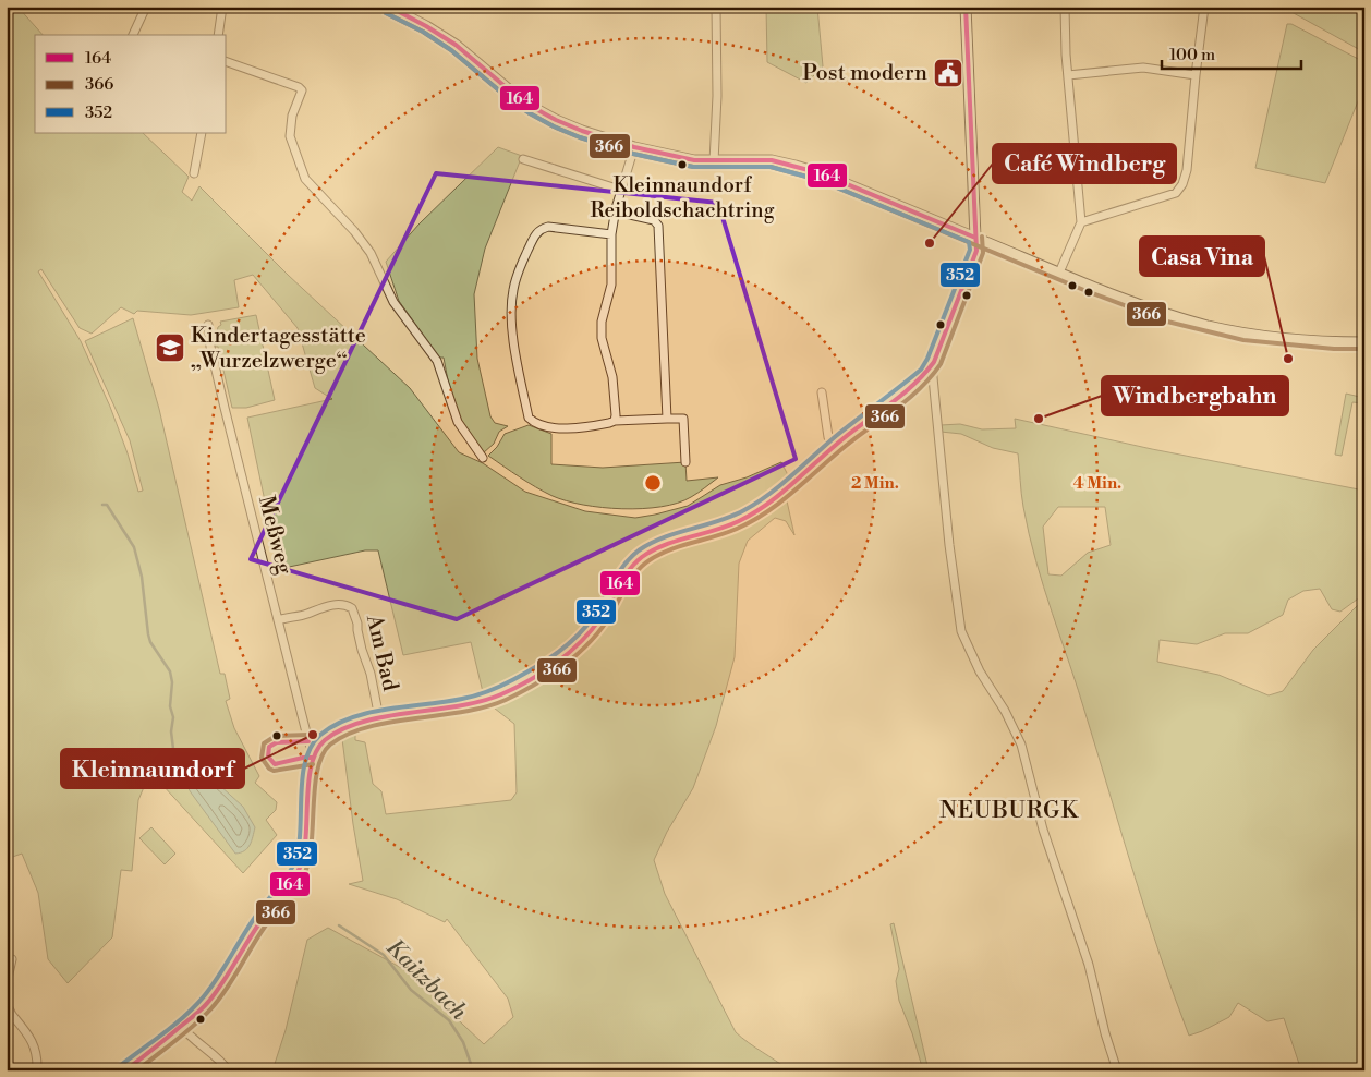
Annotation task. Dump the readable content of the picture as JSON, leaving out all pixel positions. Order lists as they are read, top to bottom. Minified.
{"streets":{"street":["Meßweg","Am Bad"]},"crossings":[["Meßweg","Am Bad"]],"districts":["NEUBURGK"],"water":["Kaitzbach"],"places":{"public building":["Post modern"],"other":["Kleinnaundorf Reiboldschachtring","Café Windberg","Casa Vina","Windbergbahn","Kleinnaundorf"],"school or university":["Kindertagesstätte „Wurzelzwerge“"]},"lines":["transit line 164","transit line 366","transit line 352"],"legend":["164","366","352"],"scale_bar":"100 m","rings":["2 Min.","4 Min."]}
